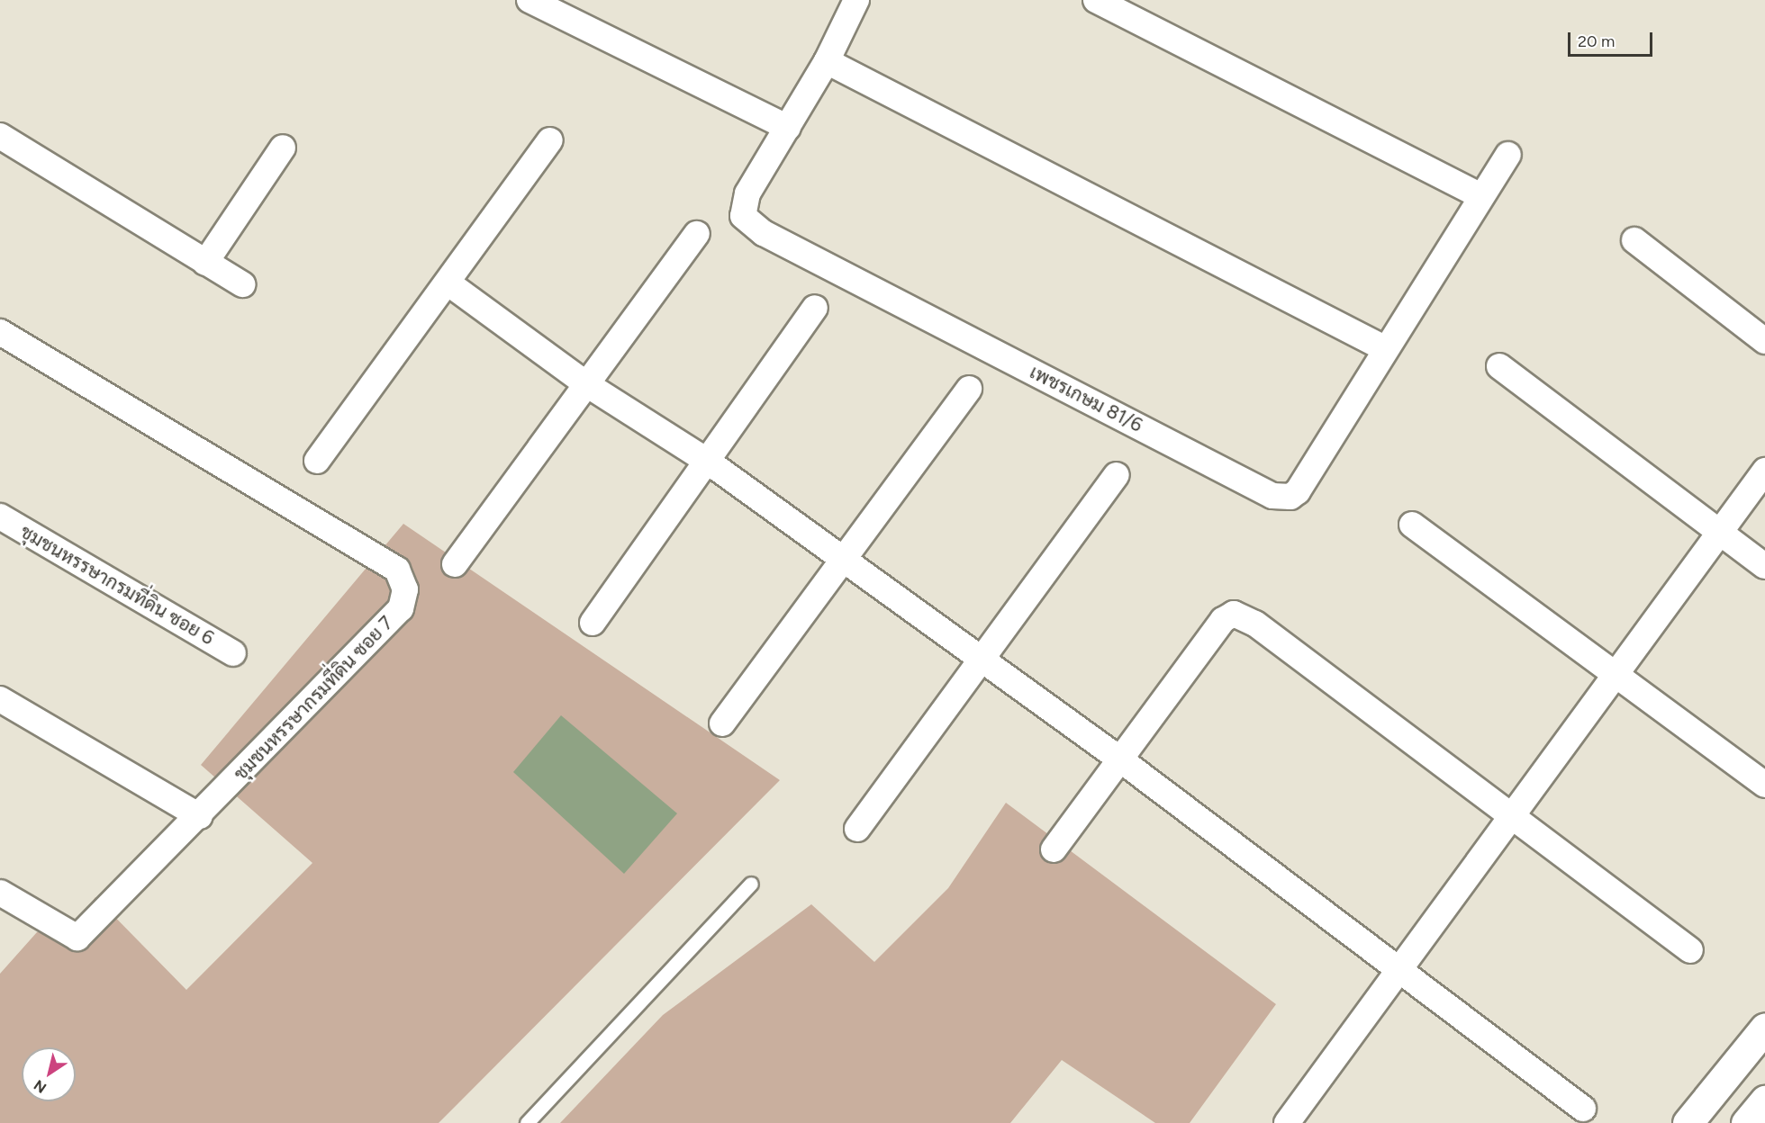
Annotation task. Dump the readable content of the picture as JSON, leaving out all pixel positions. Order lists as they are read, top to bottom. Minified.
{"streets":{"street":["เพชรเกษม 81/6","ชุมชนหรรษากรมที่ดิน ซอย 6","ชุมชนหรรษากรมที่ดิน ซอย 7"]},"scale_bar":"20 m","north":"bottom left"}
